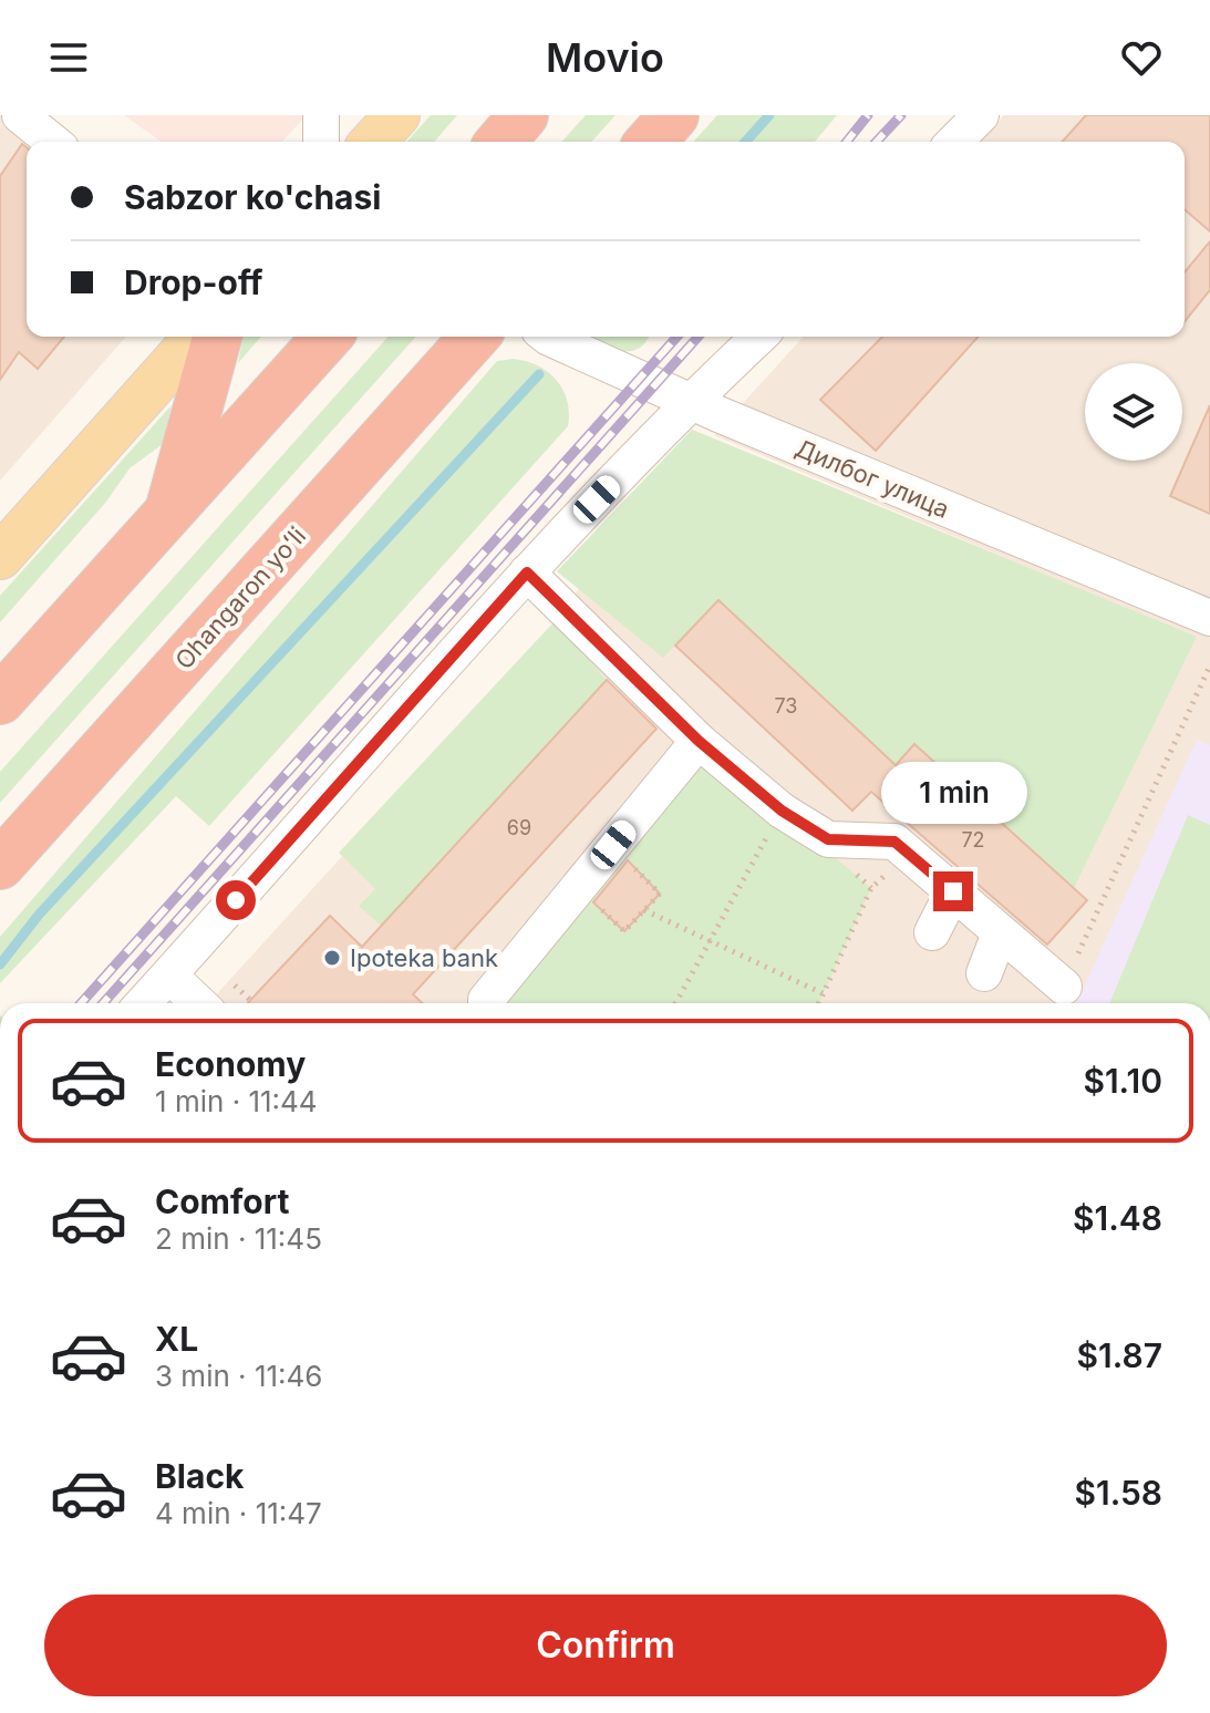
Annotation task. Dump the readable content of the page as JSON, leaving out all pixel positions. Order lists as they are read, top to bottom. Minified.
{"streets":{"highway":["Ohangaron yoʻli"],"street":["Дилбог улица"]},"places":["Ipoteka bank"],"house_numbers":["73","69","72"],"page":{"header":"Movio","banner":["Sabzor ko'chasi","Drop-off"],"bubble":"1 min","list":[{"name":"Economy","note":"1 min · 11:44","value":"$1.10"},{"name":"Comfort","note":"2 min · 11:45","value":"$1.48"},{"name":"XL","note":"3 min · 11:46","value":"$1.87"},{"name":"Black","note":"4 min · 11:47","value":"$1.58"}],"buttons":"Confirm"}}
